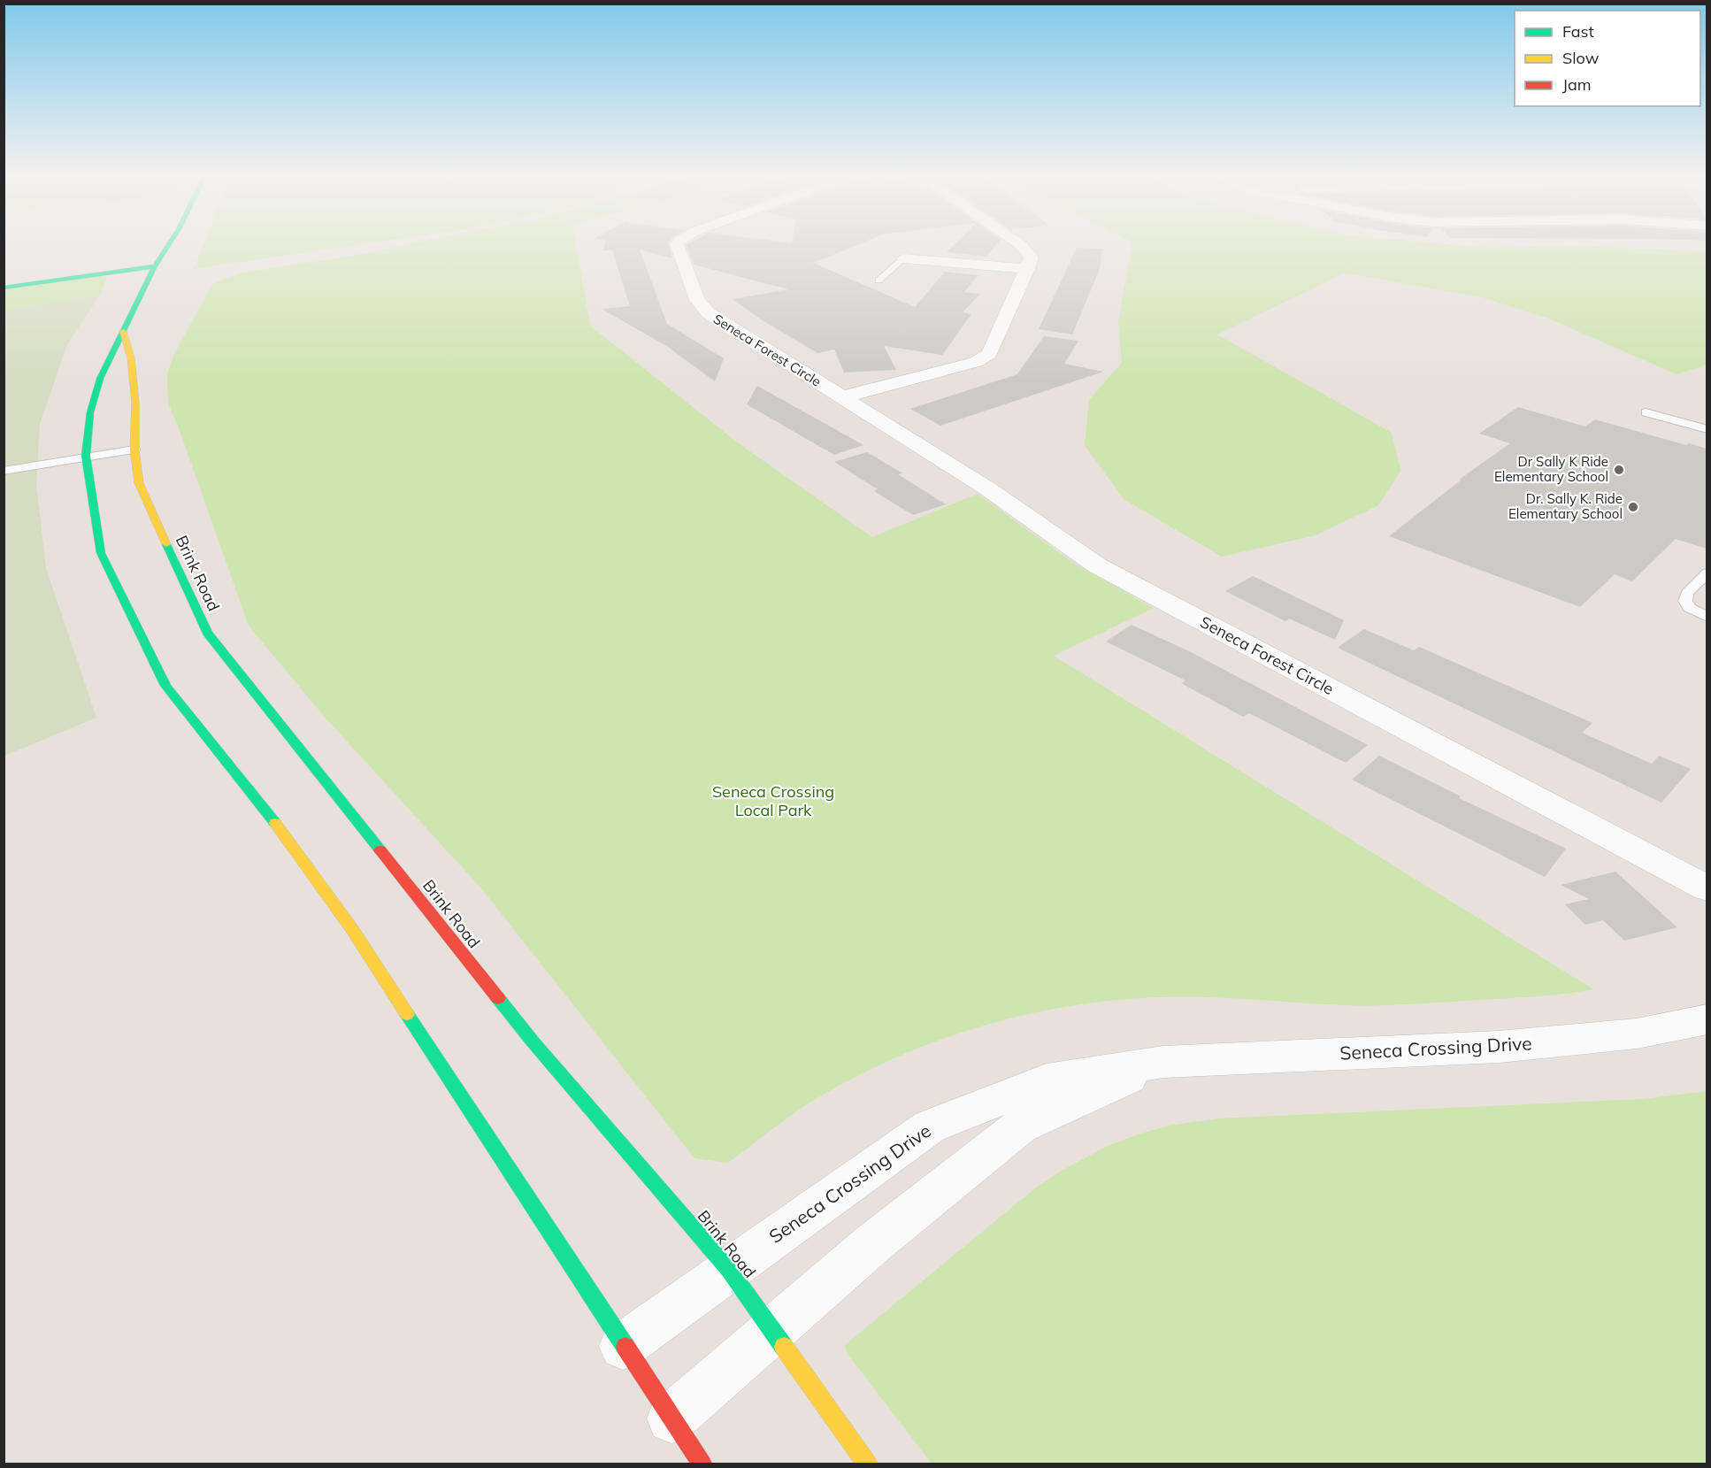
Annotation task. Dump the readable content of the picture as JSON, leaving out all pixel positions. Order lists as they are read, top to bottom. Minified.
{"streets":{"main road":["Brink Road"],"street":["Seneca Forest Circle","Seneca Crossing Drive"]},"crossings":[["Brink Road","Seneca Crossing Drive"]],"parks":["Seneca Crossing Local Park"],"places":["Dr Sally K Ride Elementary School","Dr. Sally K. Ride Elementary School"],"legend":["Fast","Slow","Jam"]}
